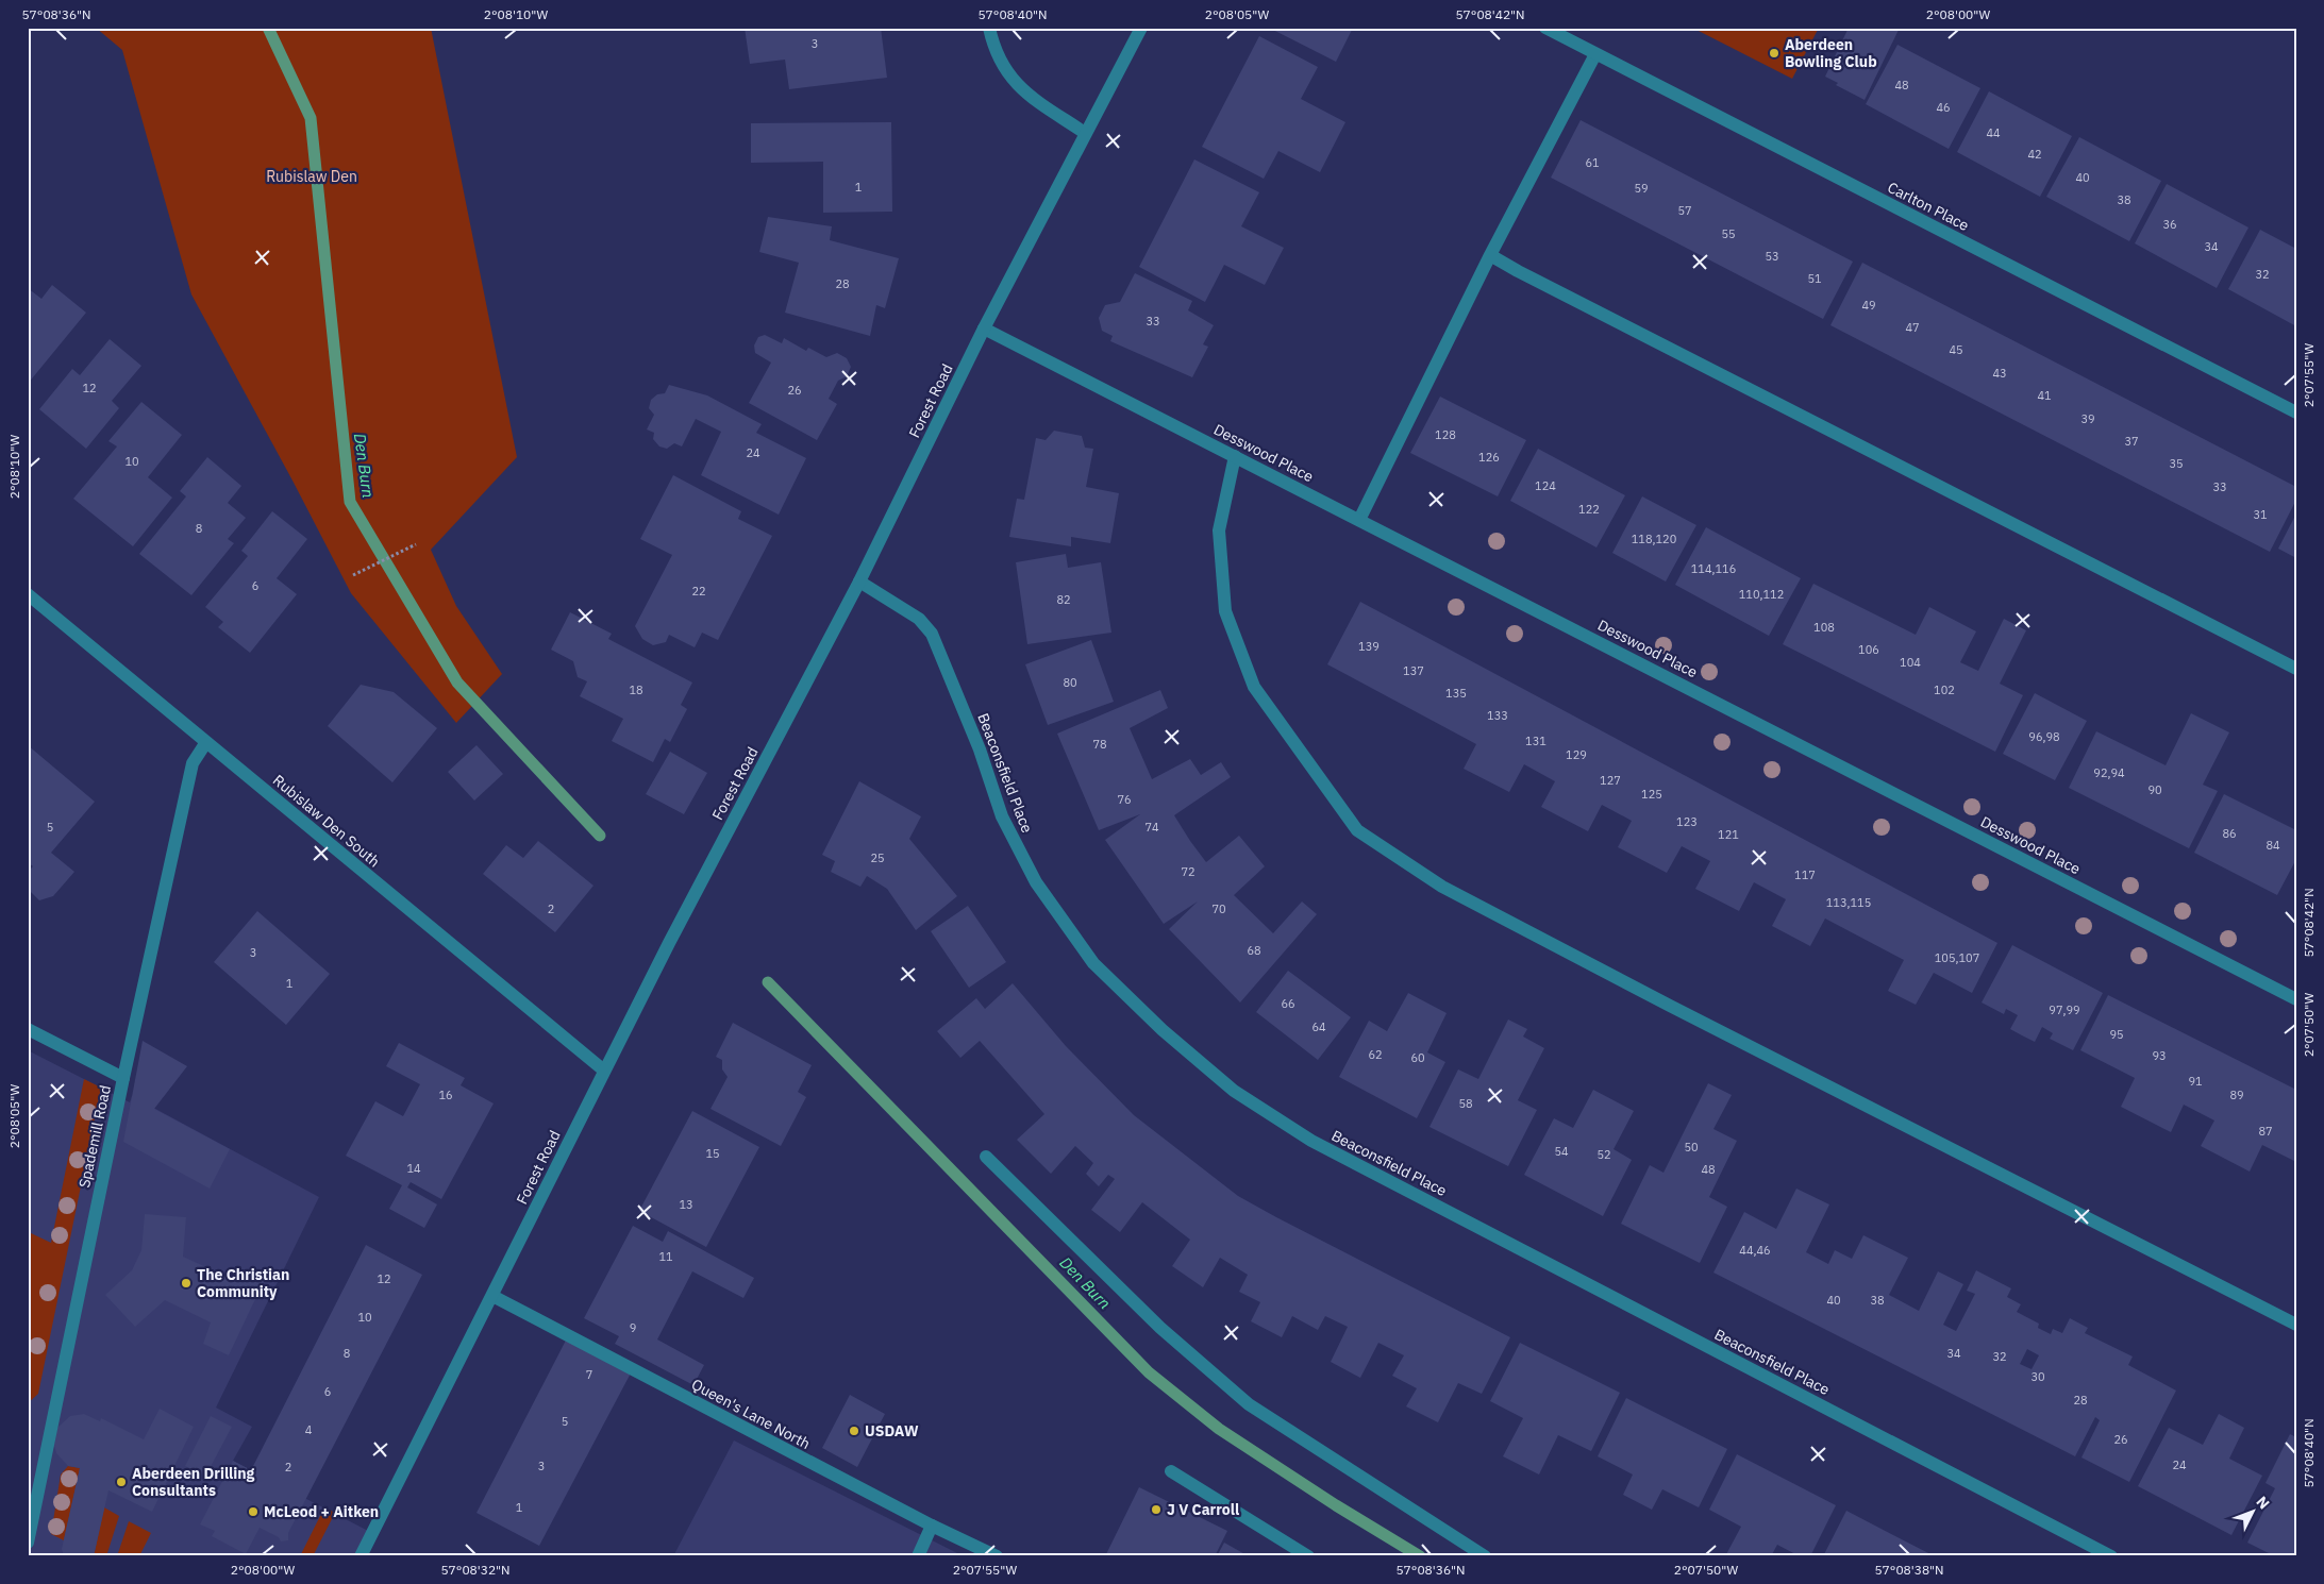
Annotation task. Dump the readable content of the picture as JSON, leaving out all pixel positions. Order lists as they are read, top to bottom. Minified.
{"streets":{"street":["Carlton Place","Forest Road","Desswood Place","Beaconsfield Place","Rubislaw Den South","Spademill Road","Queen's Lane North"]},"crossings":[["Forest Road","Desswood Place"],["Forest Road","Beaconsfield Place"],["Forest Road","Rubislaw Den South"],["Forest Road","Queen's Lane North"],["Rubislaw Den South","Spademill Road"]],"water":["Den Burn"],"parks":["Rubislaw Den"],"places":["Aberdeen Bowling Club","The Christian Community","USDAW","Aberdeen Drilling Consultants","J V Carroll","McLeod + Aitken"],"house_numbers":["3","48","46","44","42","61","40","1","59","38","57","36","55","34","53","32","51","28","49","33","47","45","43","12","26","41","39","128","37","24","126","10","35","124","33","122","31","8","118,120","114,116","6","22","110,112","82","108","139","106","104","137","80","18","102","135","133","96,98","131","78","129","92,94","127","90","125","76","123","5","74","86","121","84","25","72","117","113,115","2","70","68","3","105,107","1","66","97,99","64","95","62","93","60","91","16","89","58","87","50","54","15","52","14","48","13","44,46","11","12","40","38","10","9","8","34","32","7","30","6","28","5","4","26","24","3","2","1"],"north":"top right","coordinates":["57°08'36\"N","2°08'10\"W","57°08'40\"N","2°08'05\"W","57°08'42\"N","2°08'00\"W","2°07'55\"W","2°07'50\"W","57°08'32\"N","57°08'38\"N"]}
